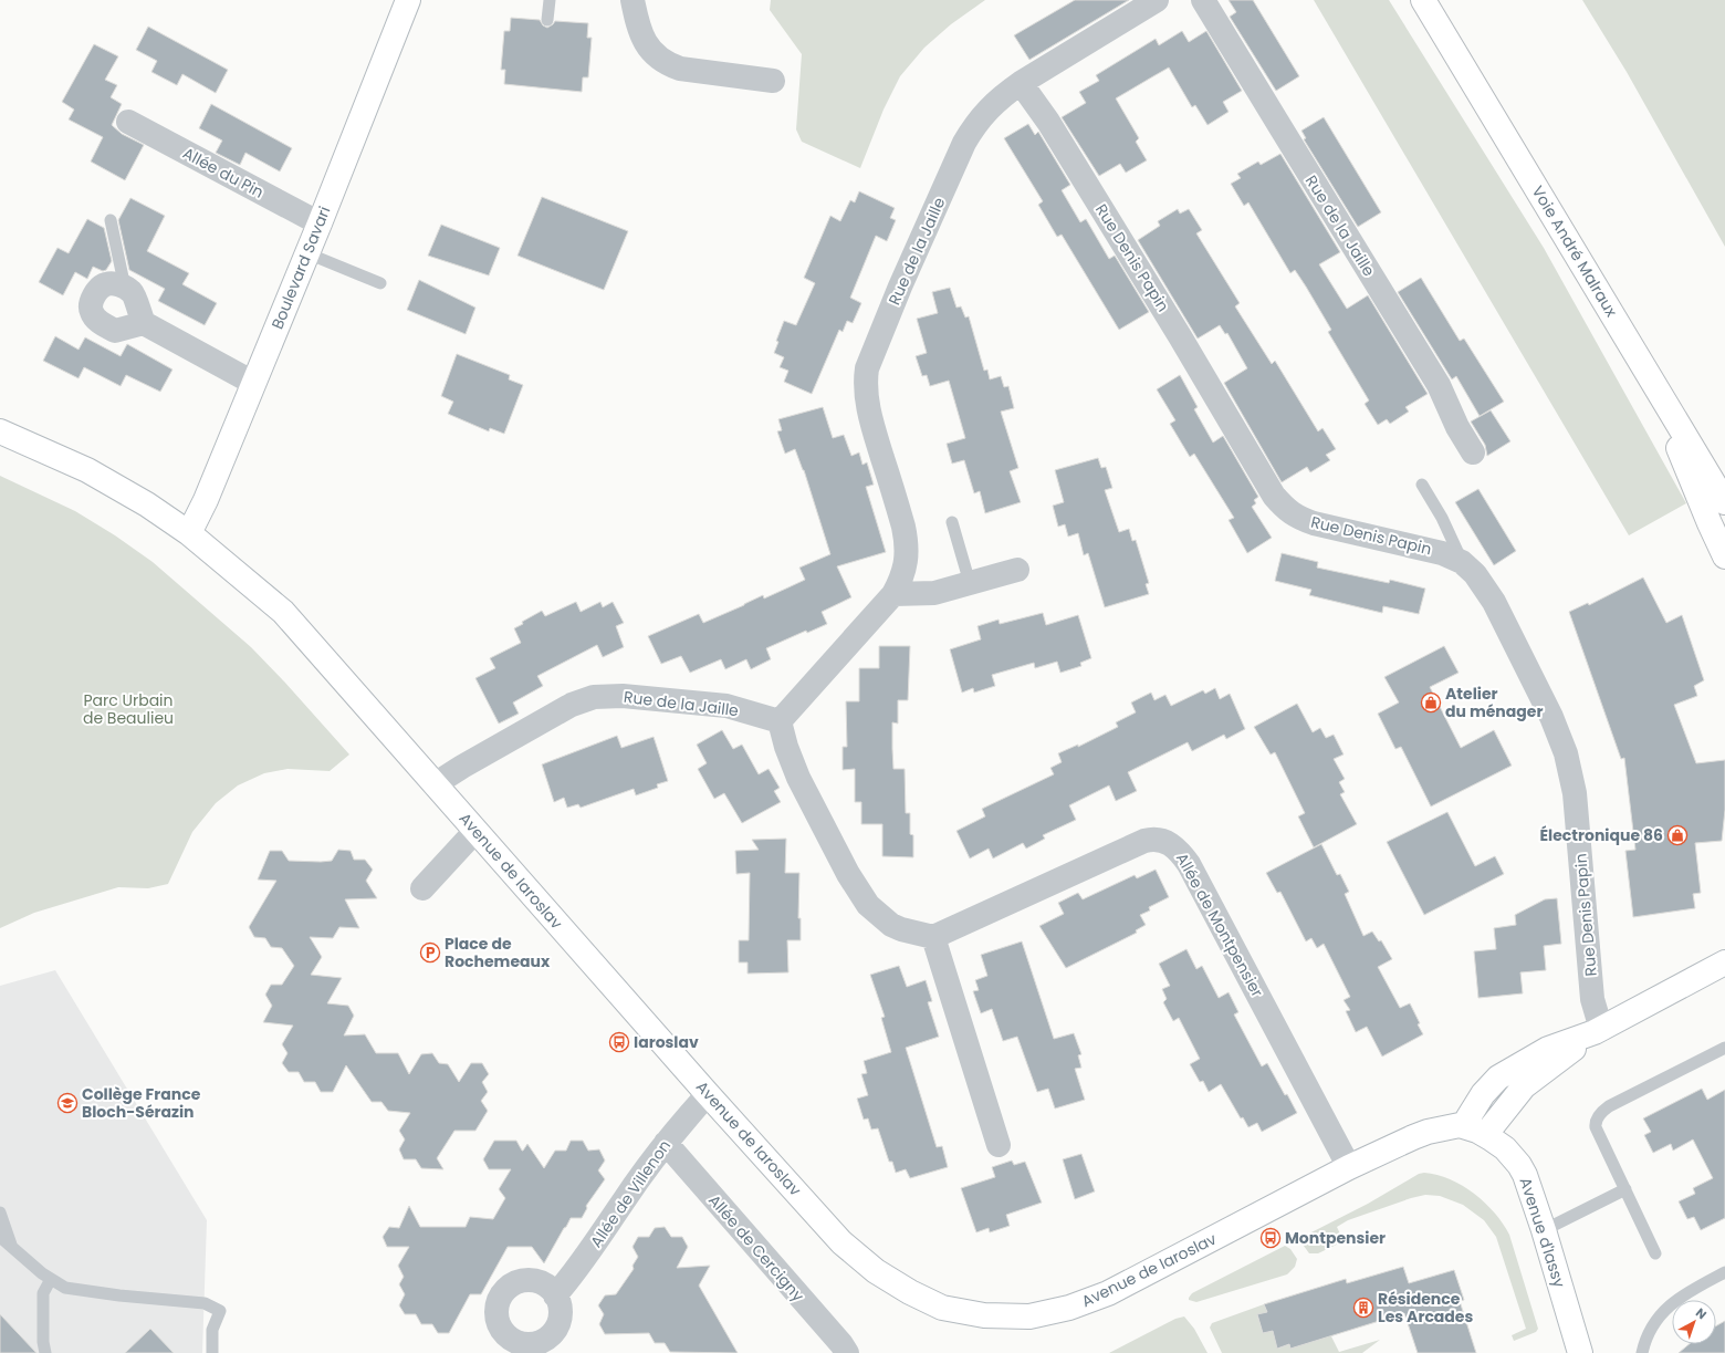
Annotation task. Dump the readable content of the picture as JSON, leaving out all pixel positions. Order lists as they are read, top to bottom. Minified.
{"streets":{"street":["Allée du Pin","Rue de la Jaille","Voie André Malraux","Rue Denis Papin","Boulevard Savari","Avenue de Iaroslav","Allée de Montpensier","Allée de Villenon","Avenue d'Iassy","Allée de Cercigny"]},"crossings":[["Allée du Pin","Boulevard Savari"],["Rue de la Jaille","Rue Denis Papin"],["Rue de la Jaille","Avenue de Iaroslav"],["Boulevard Savari","Avenue de Iaroslav"],["Avenue de Iaroslav","Allée de Montpensier"],["Avenue de Iaroslav","Allée de Villenon"],["Avenue de Iaroslav","Avenue d'Iassy"],["Allée de Villenon","Allée de Cercigny"]],"parks":["Parc Urbain de Beaulieu"],"places":{"shop":["Atelier du ménager","Électronique 86"],"parking":["Place de Rochemeaux"],"bus stop":["Iaroslav","Montpensier"],"school or university":["Collège France Bloch-Sérazin"],"building":["Résidence Les Arcades"]},"north":"top right"}
